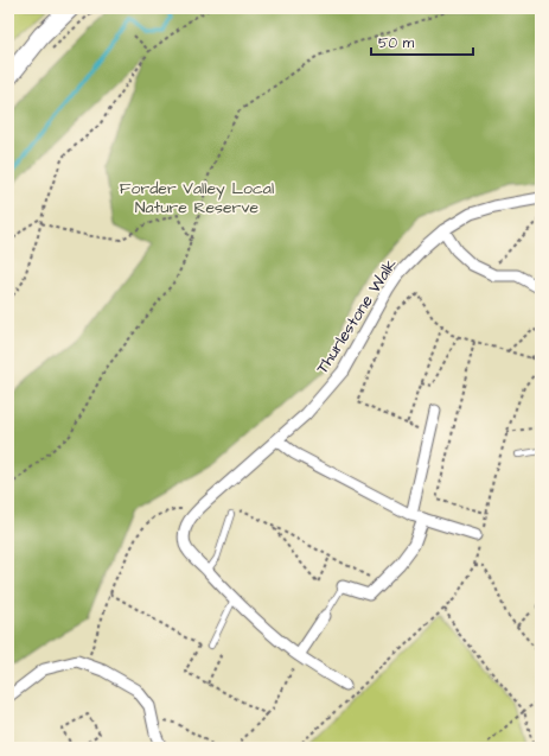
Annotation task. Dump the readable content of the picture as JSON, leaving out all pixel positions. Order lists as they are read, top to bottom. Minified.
{"streets":{"street":["Thurlestone Walk"]},"parks":["Forder Valley Local Nature Reserve"],"scale_bar":"50 m"}
